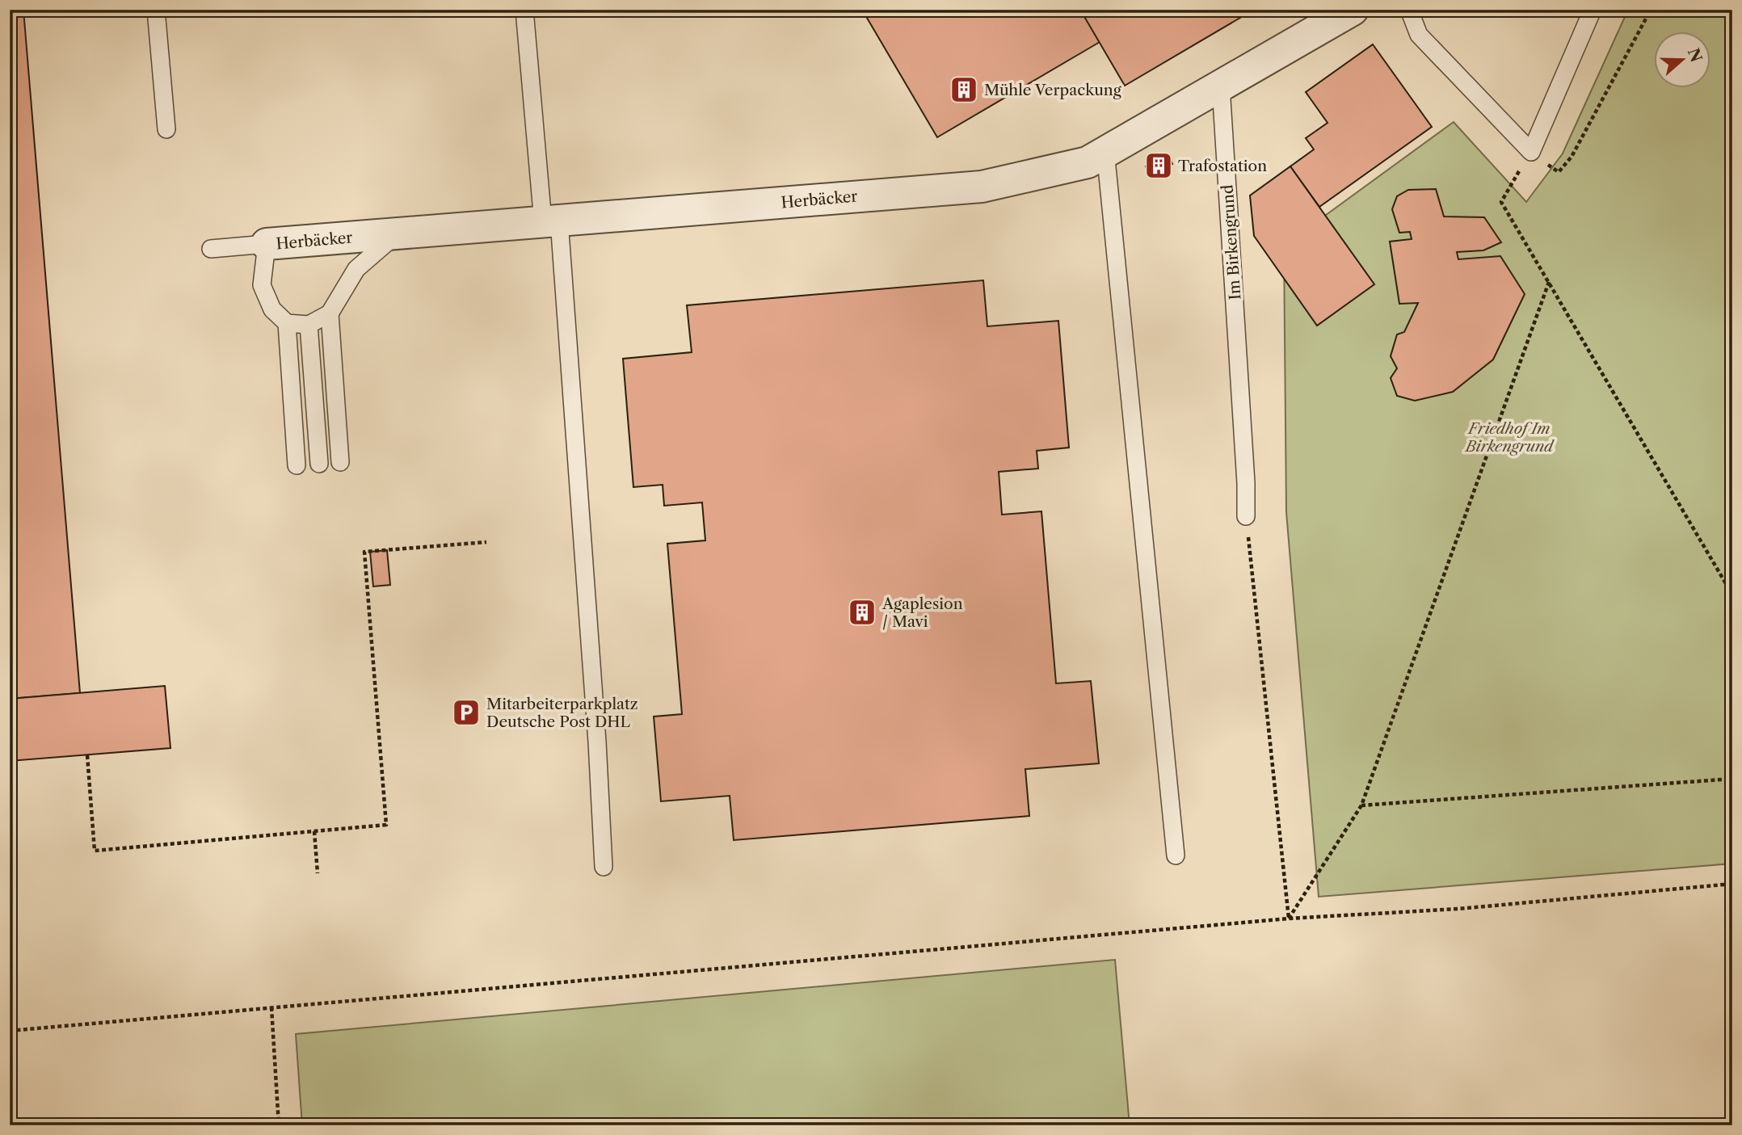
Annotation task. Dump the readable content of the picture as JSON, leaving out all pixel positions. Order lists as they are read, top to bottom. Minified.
{"streets":{"street":["Herbäcker"],"lane":["Im Birkengrund"]},"crossings":[["Herbäcker","Im Birkengrund"]],"parks":["Friedhof Im Birkengrund"],"places":{"building":["Mühle Verpackung","Trafostation","Agaplesion / Mavi"],"parking":["Mitarbeiterparkplatz Deutsche Post DHL"]},"north":"right"}
